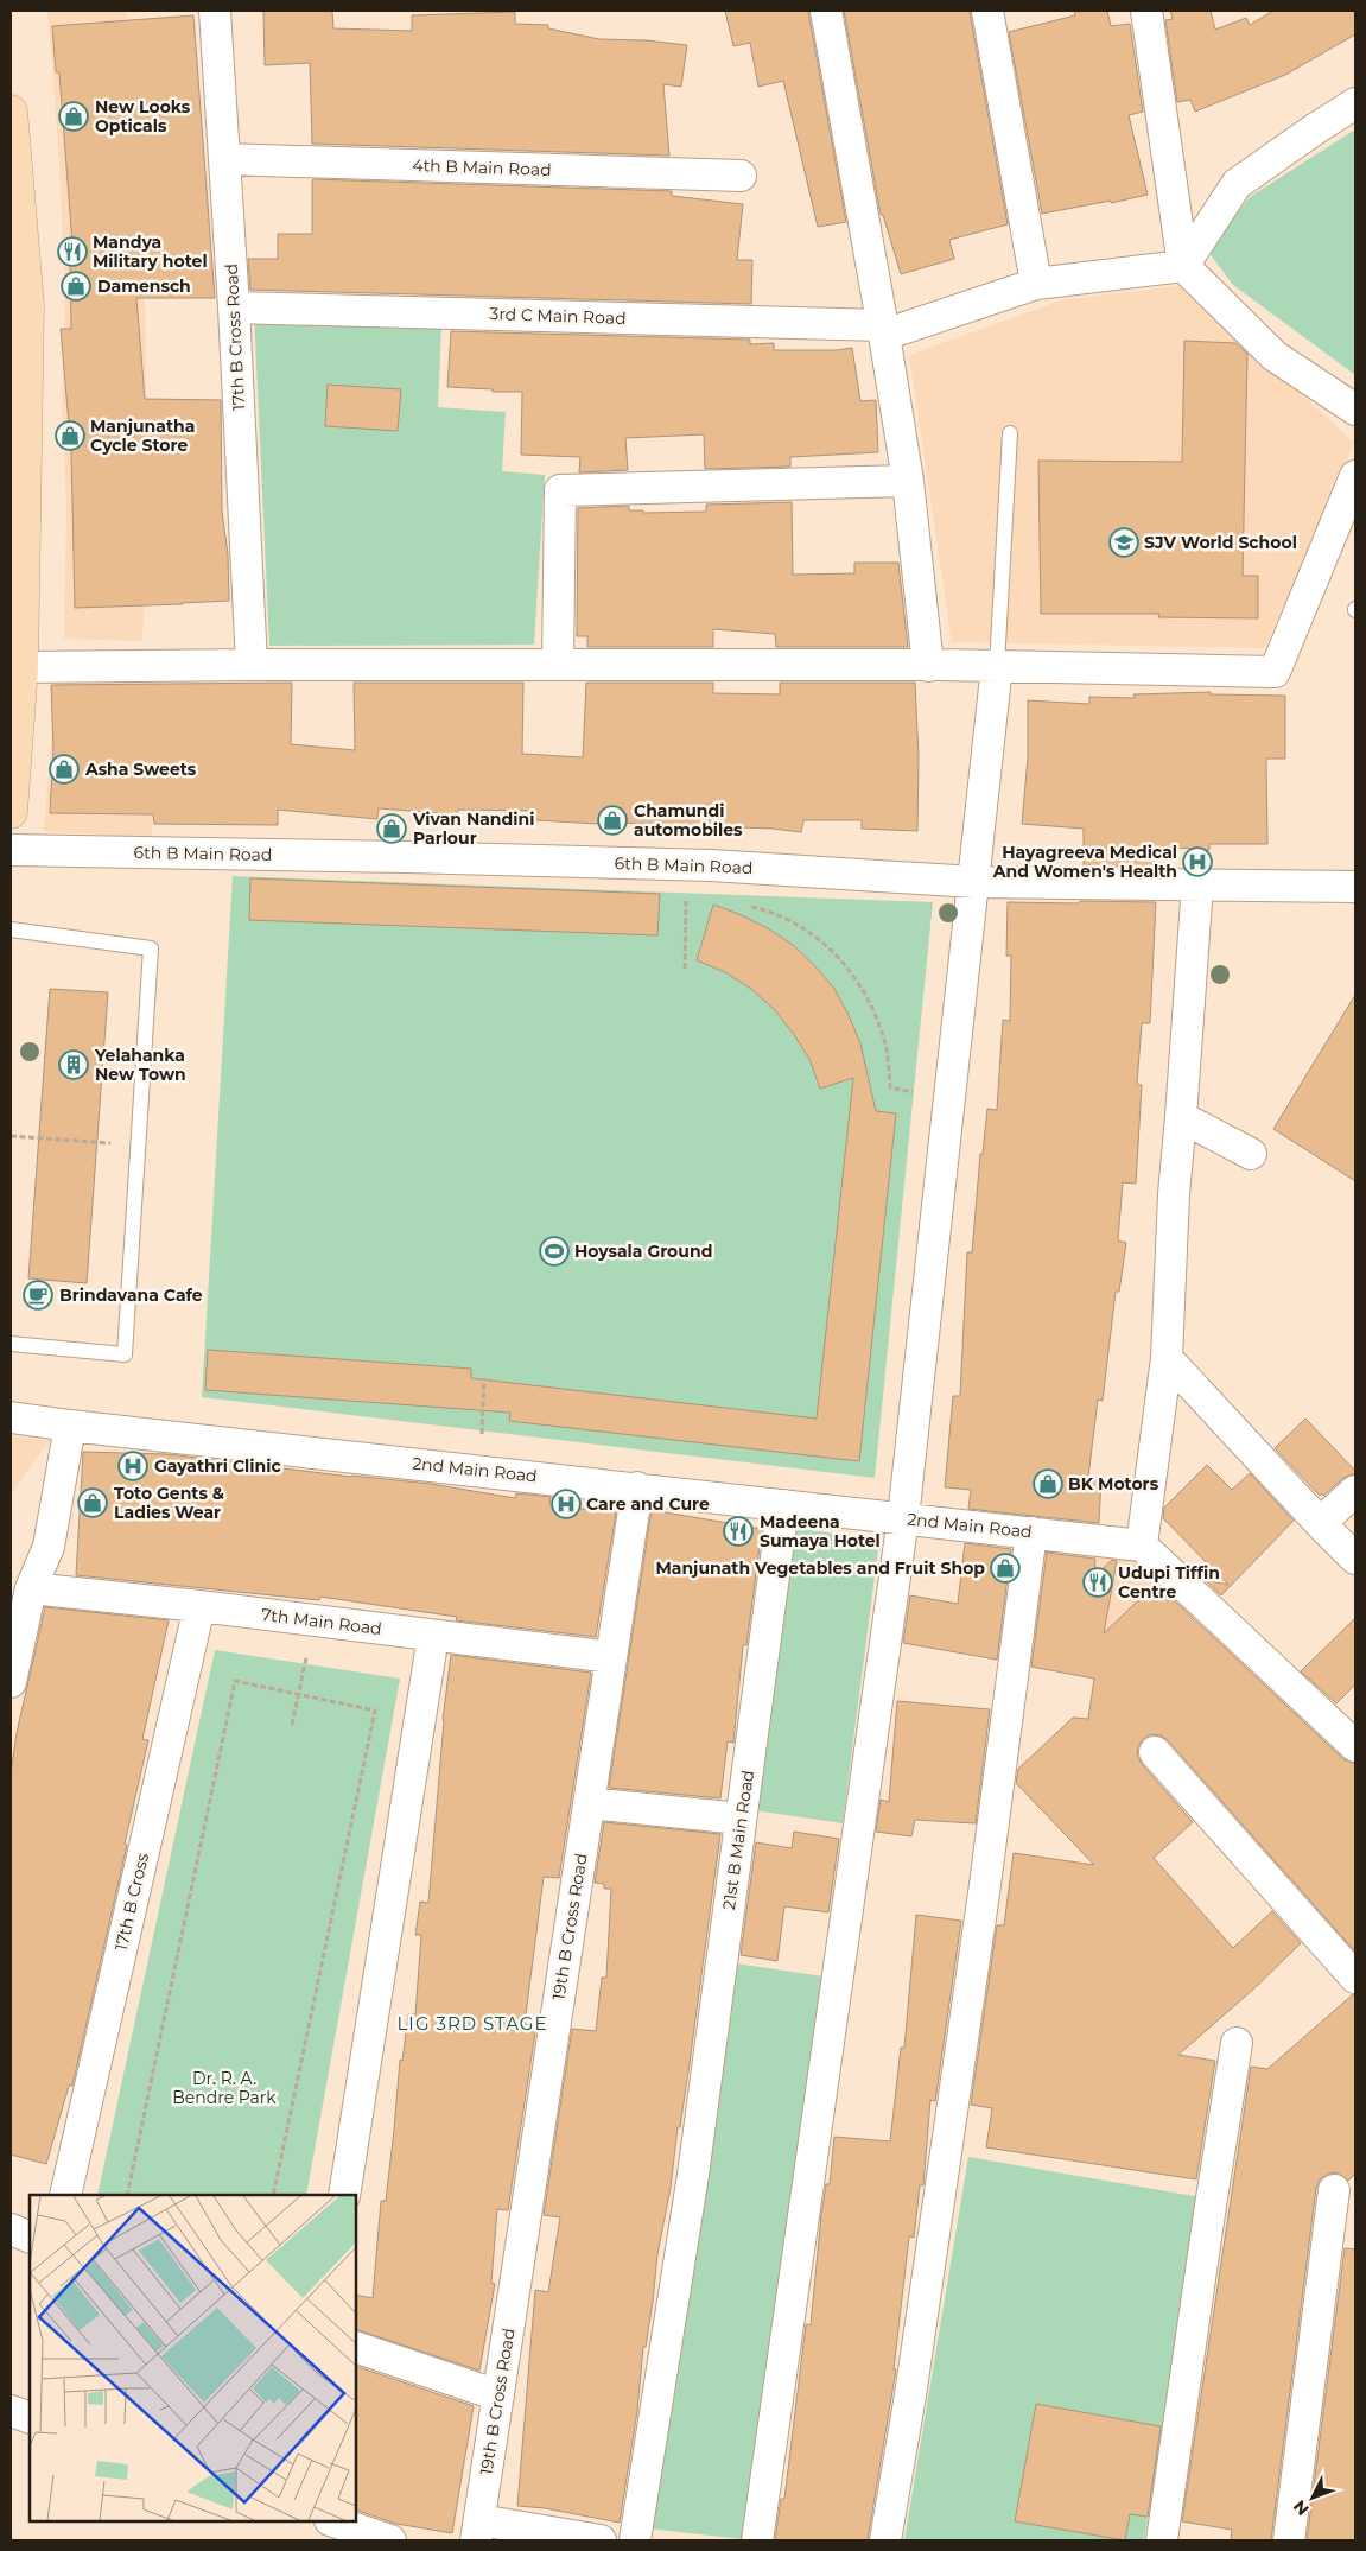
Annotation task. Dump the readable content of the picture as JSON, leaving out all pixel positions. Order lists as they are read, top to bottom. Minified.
{"streets":{"street":["4th B Main Road","3rd C Main Road","17th B Cross Road","6th B Main Road","2nd Main Road","7th Main Road","21st B Main Road","17th B Cross","19th B Cross Road"]},"crossings":[["4th B Main Road","17th B Cross Road"],["3rd C Main Road","17th B Cross Road"],["2nd Main Road","21st B Main Road"],["2nd Main Road","19th B Cross Road"],["7th Main Road","17th B Cross"],["7th Main Road","19th B Cross Road"]],"districts":["LIG 3RD STAGE"],"parks":["Dr. R. A. Bendre Park"],"places":{"shop":["New Looks Opticals","Damensch","Manjunatha Cycle Store","Asha Sweets","Chamundi automobiles","Vivan Nandini Parlour","BK Motors","Toto Gents & Ladies Wear","Manjunath Vegetables and Fruit Shop"],"restaurant":["Mandya Military hotel","Madeena Sumaya Hotel","Udupi Tiffin Centre"],"school or university":["SJV World School"],"hospital":["Hayagreeva Medical And Women's Health","Gayathri Clinic","Care and Cure"],"building":["Yelahanka New Town"],"sports":["Hoysala Ground"],"cafe":["Brindavana Cafe"]},"north":"bottom left"}
